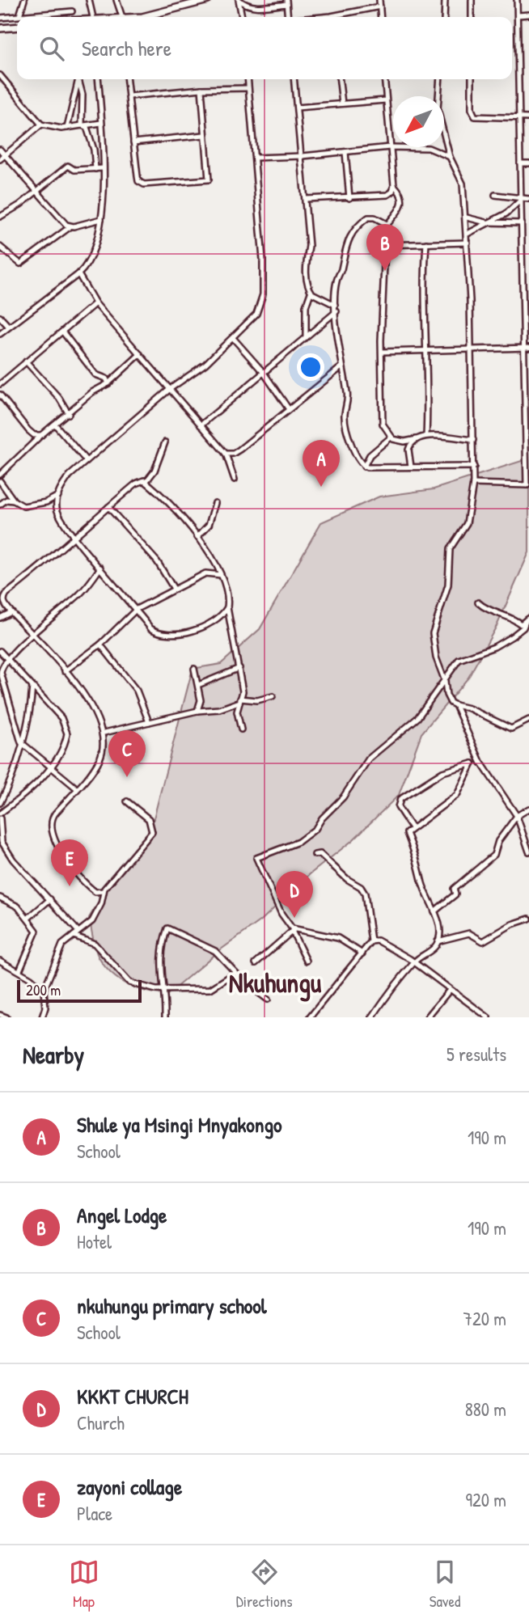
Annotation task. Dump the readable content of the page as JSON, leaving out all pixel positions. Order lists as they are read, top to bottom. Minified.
{"districts":["Nkuhungu"],"scale_bar":"200 m","north":"bottom left","page":{"search":"Search here","pins":["B","A","C","E","D"],"scale":"200 m","heading":["Nearby","5 results"],"list":[{"mark":"A","name":"Shule ya Msingi Mnyakongo","note":"School","value":"190 m"},{"mark":"B","name":"Angel Lodge","note":"Hotel","value":"190 m"},{"mark":"C","name":"nkuhungu primary school","note":"School","value":"720 m"},{"mark":"D","name":"KKKT CHURCH","note":"Church","value":"880 m"},{"mark":"E","name":"zayoni collage","note":"Place","value":"920 m"}],"nav":["Map","Directions","Saved"]}}
